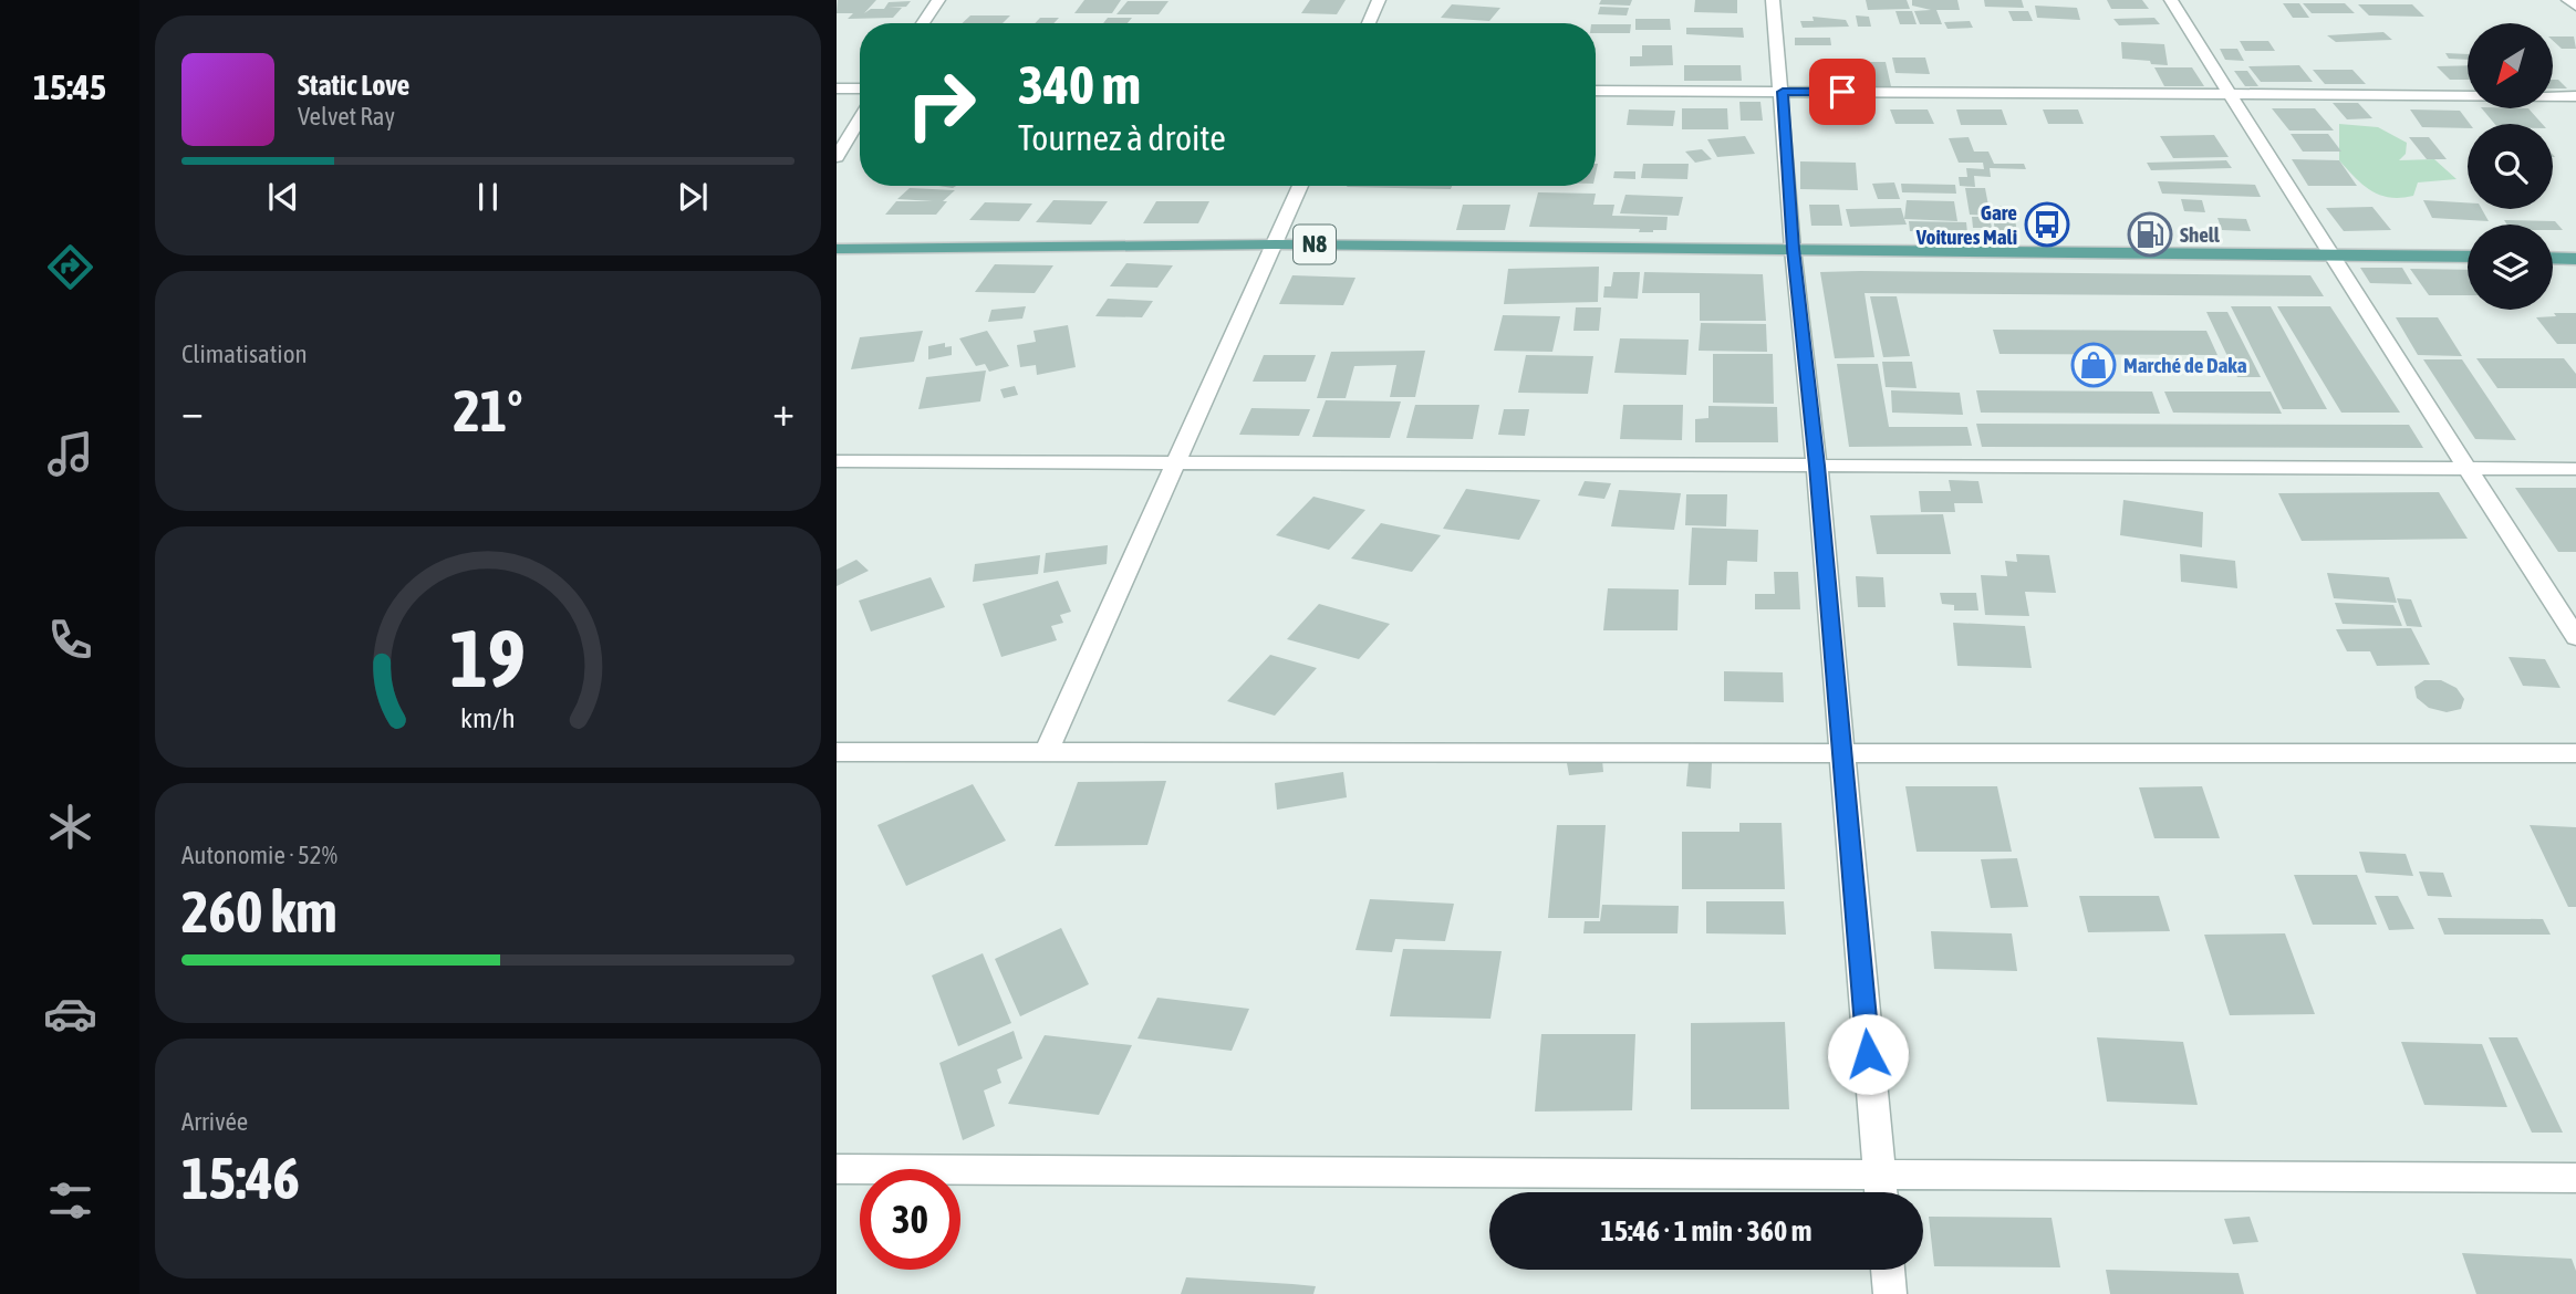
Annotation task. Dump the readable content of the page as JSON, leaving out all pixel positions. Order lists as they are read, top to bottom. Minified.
{"streets":{"main road":["N8"]},"places":{"bus stop":["Gare Voitures Mali"],"fuel station":["Shell"],"shop":["Marché de Daka"]},"north":"bottom left","page":{"tabs":"15:45","turn":["340 m","Tournez à droite"],"song":["Static Love","Velvet Ray"],"tile":["Climatisation",["Autonomie · 52%","260 km"],["Arrivée","15:46"]],"heat":["−","21°","+"],"limit":"30","trip":"15:46 · 1 min · 360 m","gauge":["19","km/h"]}}
